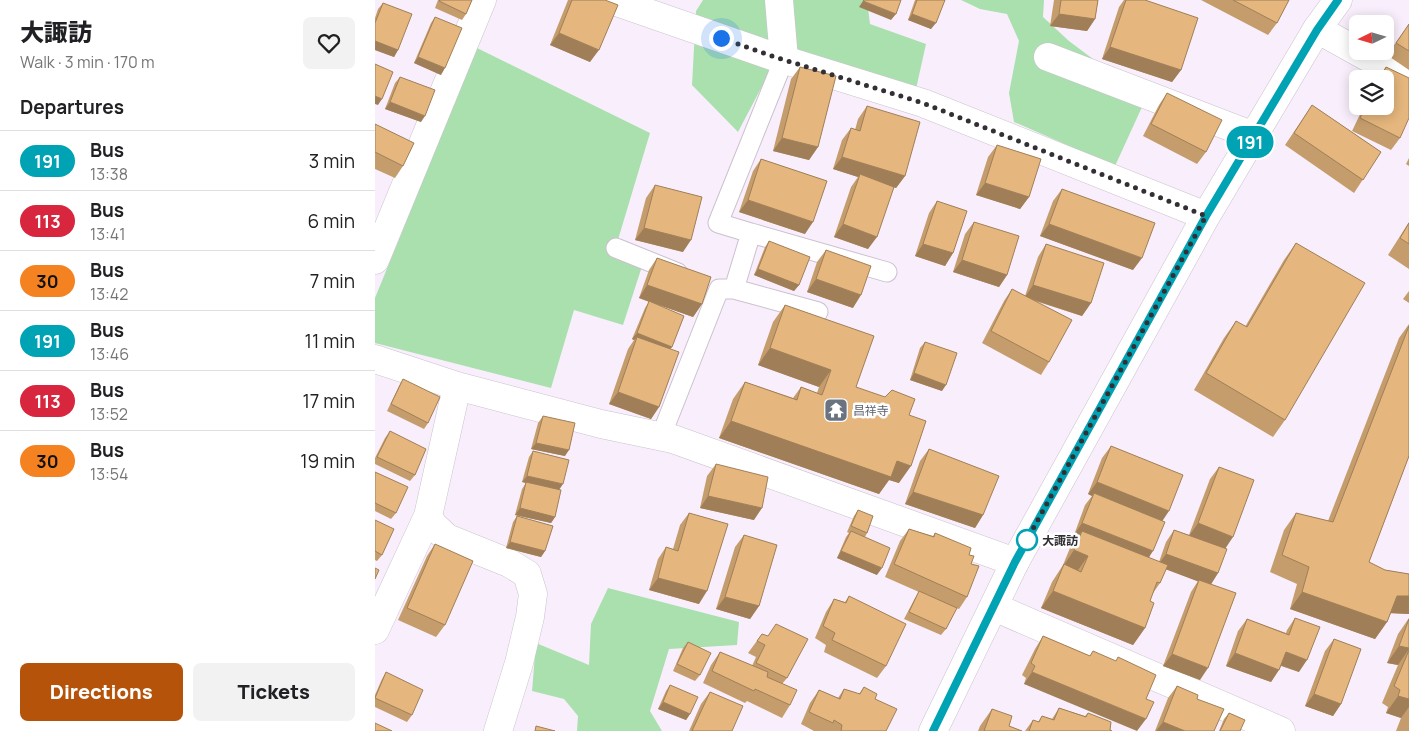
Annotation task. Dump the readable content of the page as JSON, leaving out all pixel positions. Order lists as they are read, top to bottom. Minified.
{"places":{"temple":["昌祥寺"],"other":["大諏訪"]},"lines":["bus line 191"],"north":"left","page":{"heading":[["大諏訪","Walk · 3 min · 170 m"],"Departures"],"on_map":"191","list":[{"mark":"191","name":"Bus","note":"13:38","value":"3 min"},{"mark":"113","name":"Bus","note":"13:41","value":"6 min"},{"mark":"30","name":"Bus","note":"13:42","value":"7 min"},{"mark":"191","name":"Bus","note":"13:46","value":"11 min"},{"mark":"113","name":"Bus","note":"13:52","value":"17 min"},{"mark":"30","name":"Bus","note":"13:54","value":"19 min"}],"buttons":["Directions","Tickets"]}}
